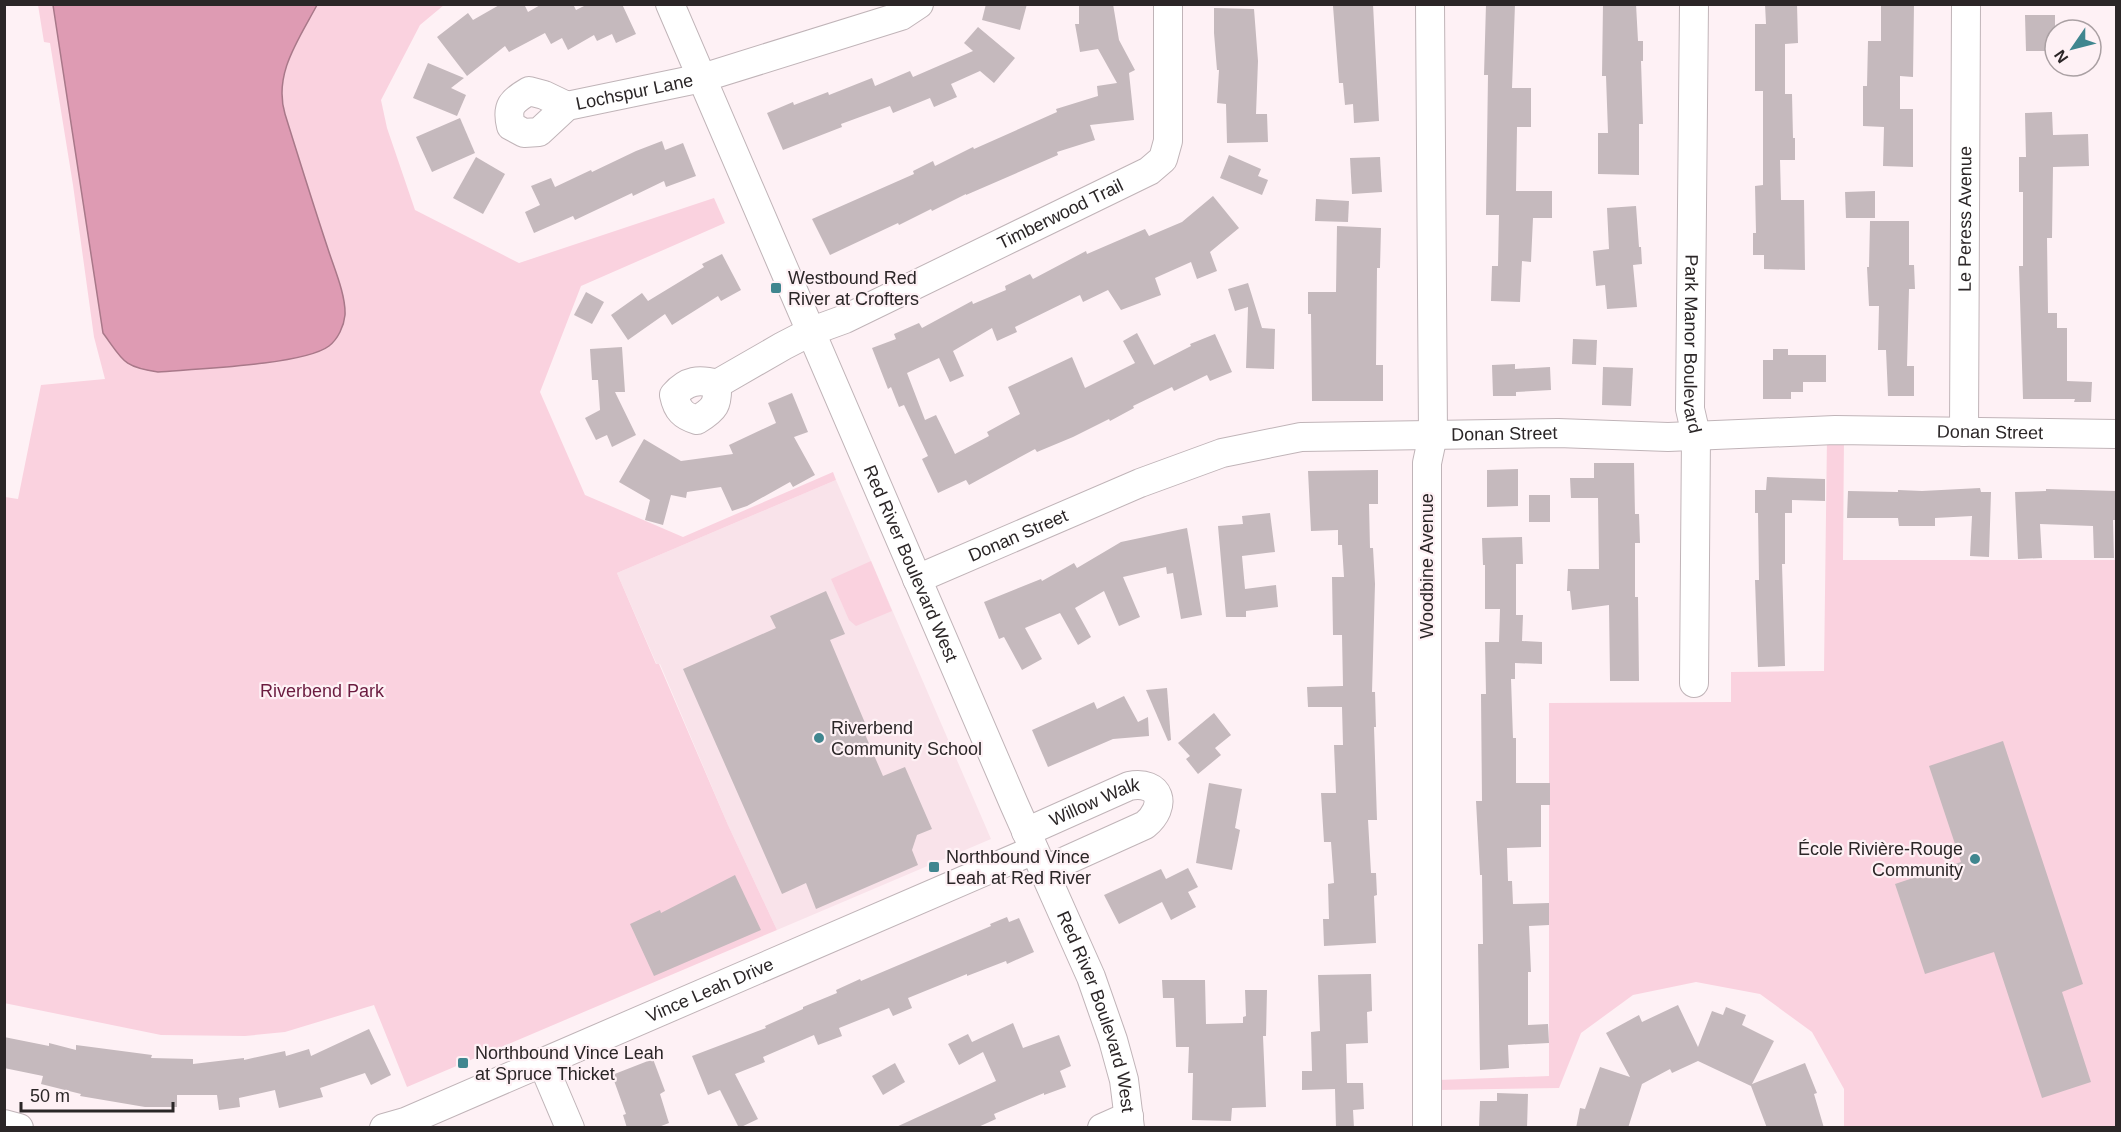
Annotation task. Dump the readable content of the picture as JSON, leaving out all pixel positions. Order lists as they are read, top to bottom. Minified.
{"streets":{"street":["Lochspur Lane","Timberwood Trail","Le Peress Avenue","Park Manor Boulevard","Donan Street","Red River Boulevard West","Woodbine Avenue","Vince Leah Drive"]},"crossings":[["Lochspur Lane","Red River Boulevard West"],["Timberwood Trail","Red River Boulevard West"],["Le Peress Avenue","Donan Street"],["Park Manor Boulevard","Donan Street"],["Donan Street","Red River Boulevard West"],["Donan Street","Woodbine Avenue"],["Red River Boulevard West","Vince Leah Drive"]],"parks":["Riverbend Park"],"places":{"transit":["Westbound Red River at Crofters","Northbound Vince Leah at Red River","Northbound Vince Leah at Spruce Thicket"],"other":["Riverbend Community School","École Rivière-Rouge Community"]},"scale_bar":"50 m","north":"bottom left"}
